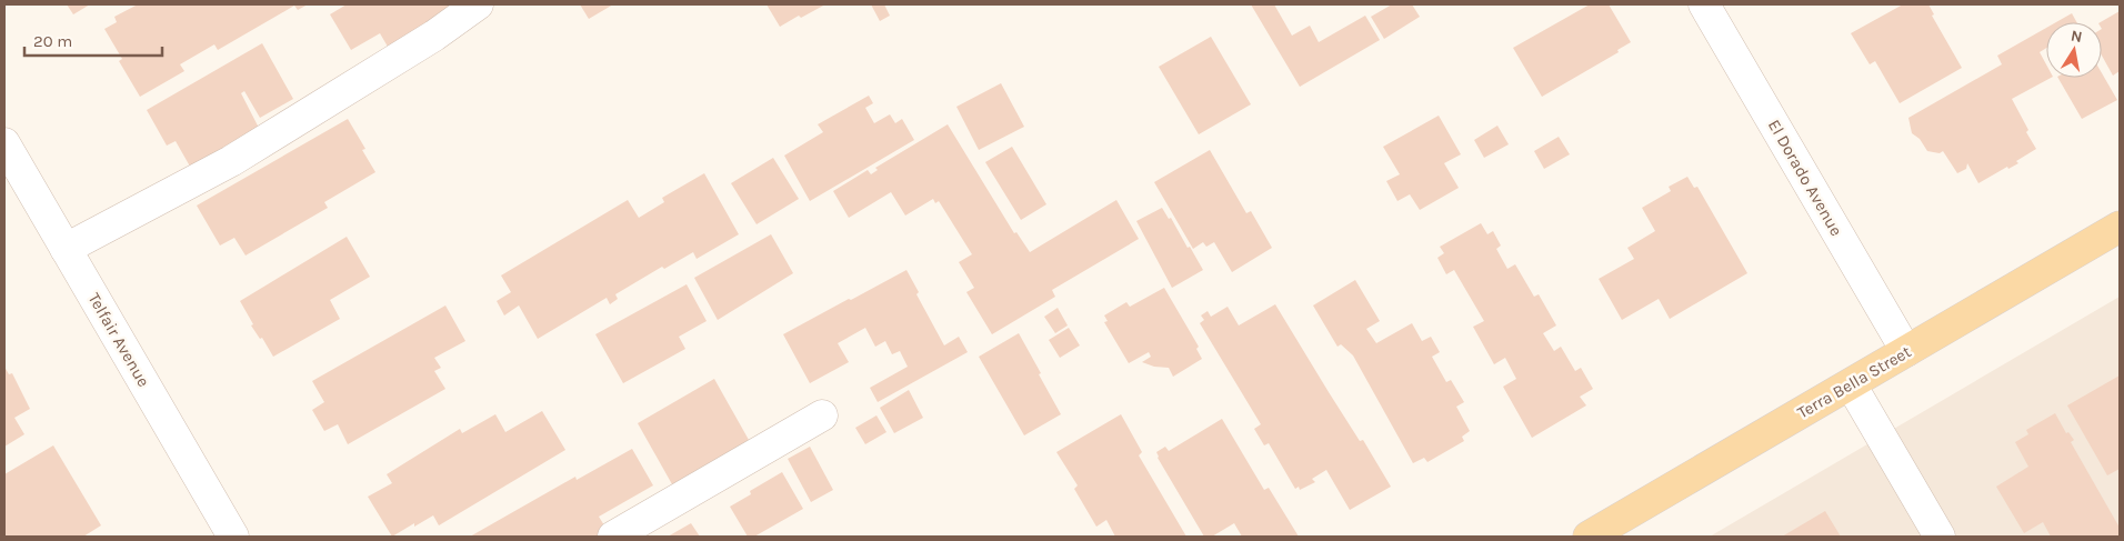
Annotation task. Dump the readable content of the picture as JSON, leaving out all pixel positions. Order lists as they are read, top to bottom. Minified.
{"streets":{"main road":["Terra Bella Street"],"street":["El Dorado Avenue","Telfair Avenue"]},"crossings":[["El Dorado Avenue","Terra Bella Street"]],"scale_bar":"20 m","north":"top"}
